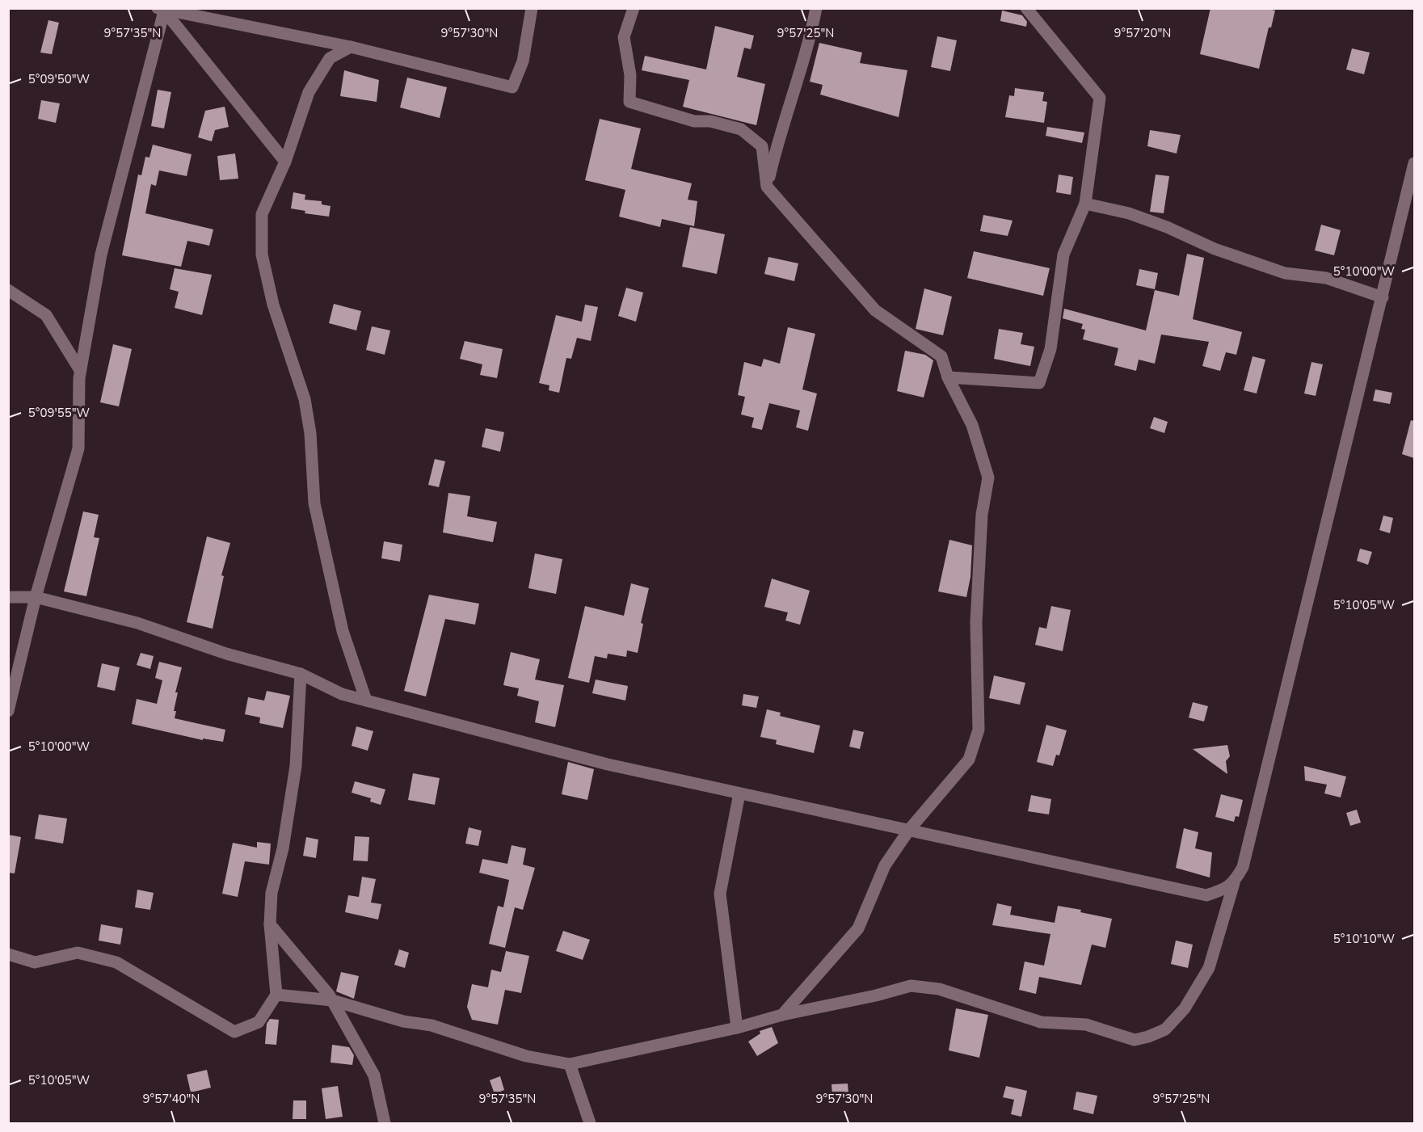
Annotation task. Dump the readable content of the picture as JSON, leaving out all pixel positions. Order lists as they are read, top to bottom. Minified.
{"coordinates":["9°57'35\"N","9°57'30\"N","9°57'25\"N","9°57'20\"N","5°09'50\"W","5°10'00\"W","5°09'55\"W","5°10'05\"W","5°10'10\"W","9°57'40\"N"]}
